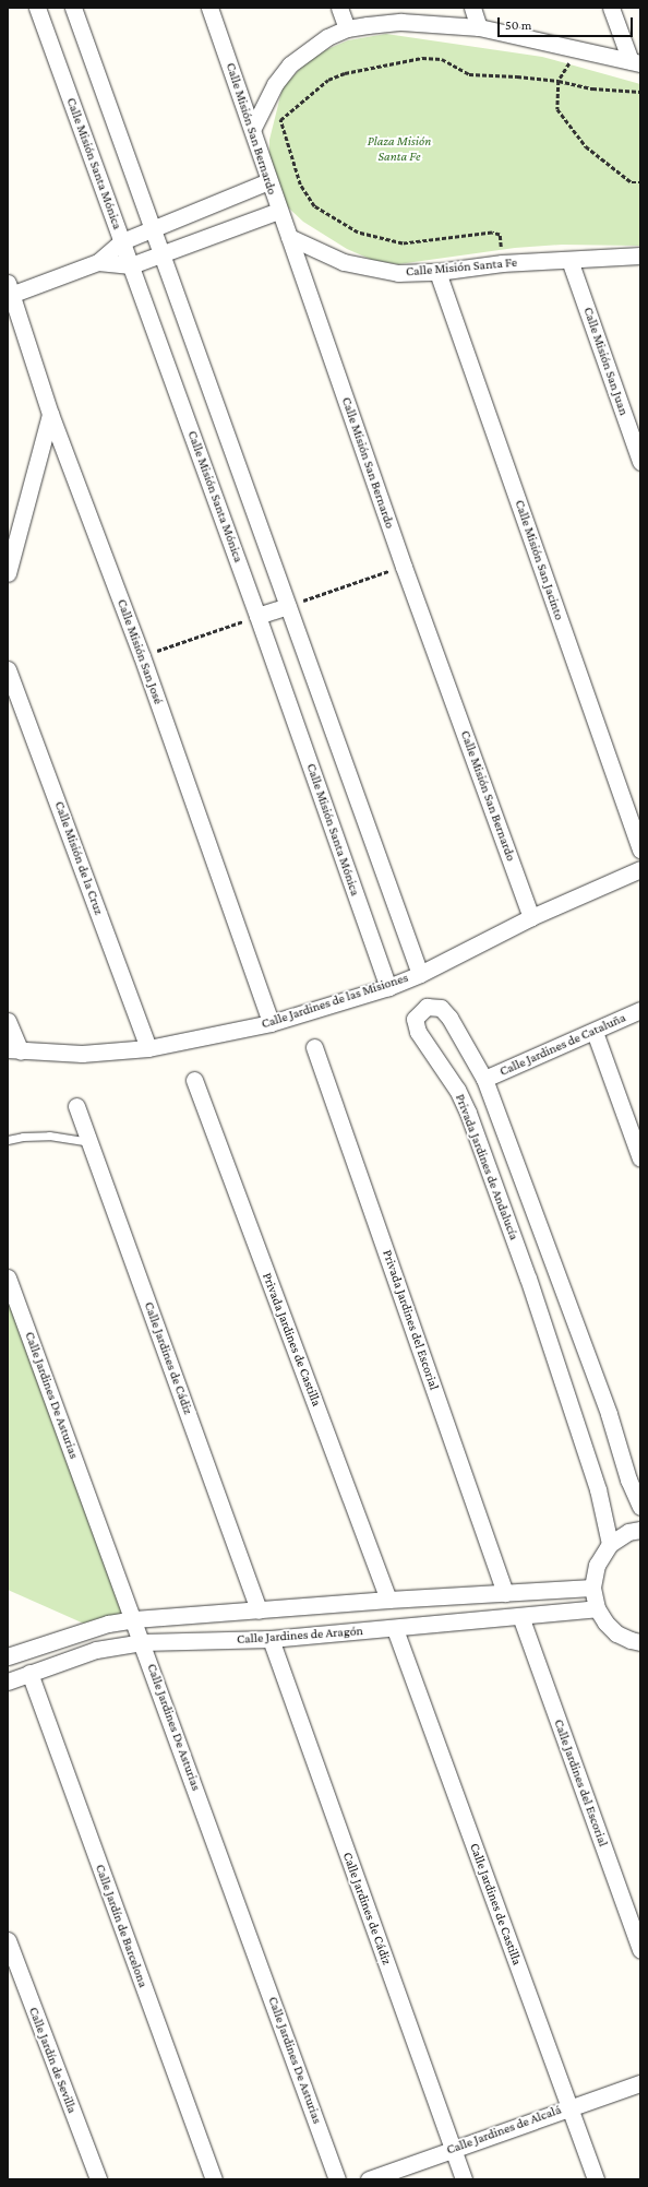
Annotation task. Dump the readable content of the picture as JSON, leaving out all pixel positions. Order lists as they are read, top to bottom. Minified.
{"streets":{"street":["Calle Misión San Bernardo","Calle Misión Santa Mónica","Calle Misión Santa Fe","Calle Misión San Juan","Calle Misión San Jacinto","Calle Misión San José","Calle Misión de la Cruz","Calle Jardines de las Misiones","Calle Jardines de Cataluña","Privada Jardines de Andalucía","Privada Jardines del Escorial","Privada Jardines de Castilla","Calle Jardines de Cádiz","Calle Jardines De Asturias","Calle Jardines de Aragón","Calle Jardines del Escorial","Calle Jardines de Castilla","Calle Jardín de Barcelona","Calle Jardín de Sevilla","Calle Jardines de Alcalá"]},"crossings":[["Calle Misión San Bernardo","Calle Misión Santa Fe"],["Calle Misión San Bernardo","Calle Jardines de las Misiones"],["Calle Misión Santa Mónica","Calle Jardines de las Misiones"],["Calle Misión Santa Fe","Calle Misión San Juan"],["Calle Misión Santa Fe","Calle Misión San Jacinto"],["Calle Misión San José","Calle Jardines de las Misiones"],["Calle Misión de la Cruz","Calle Jardines de las Misiones"],["Calle Jardines de Cataluña","Privada Jardines de Andalucía"],["Calle Jardines de Cádiz","Calle Jardines de Aragón"],["Calle Jardines de Cádiz","Calle Jardines de Alcalá"],["Calle Jardines De Asturias","Calle Jardines de Aragón"],["Calle Jardines de Aragón","Calle Jardines del Escorial"],["Calle Jardines de Aragón","Calle Jardines de Castilla"],["Calle Jardines de Aragón","Calle Jardín de Barcelona"],["Calle Jardines de Castilla","Calle Jardines de Alcalá"]],"parks":["Plaza Misión Santa Fe"],"scale_bar":"50 m"}
